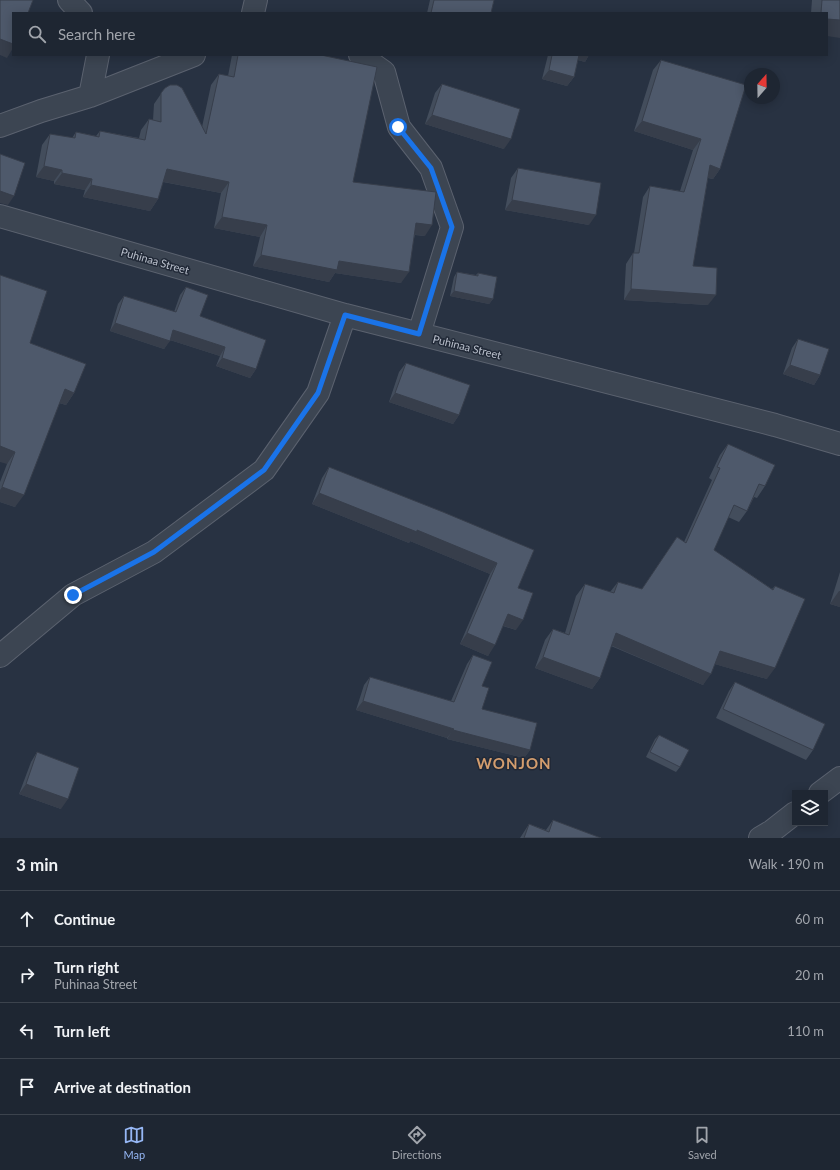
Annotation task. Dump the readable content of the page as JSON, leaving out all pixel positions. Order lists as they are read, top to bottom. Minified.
{"streets":{"street":["Puhinaa Street"]},"districts":["WONJON"],"north":"top","page":{"search":"Search here","heading":["3 min","Walk · 190 m"],"list":[["Continue","60 m"],["Turn right","Puhinaa Street","20 m"],["Turn left","110 m"],"Arrive at destination"],"nav":["Map","Directions","Saved"]}}
